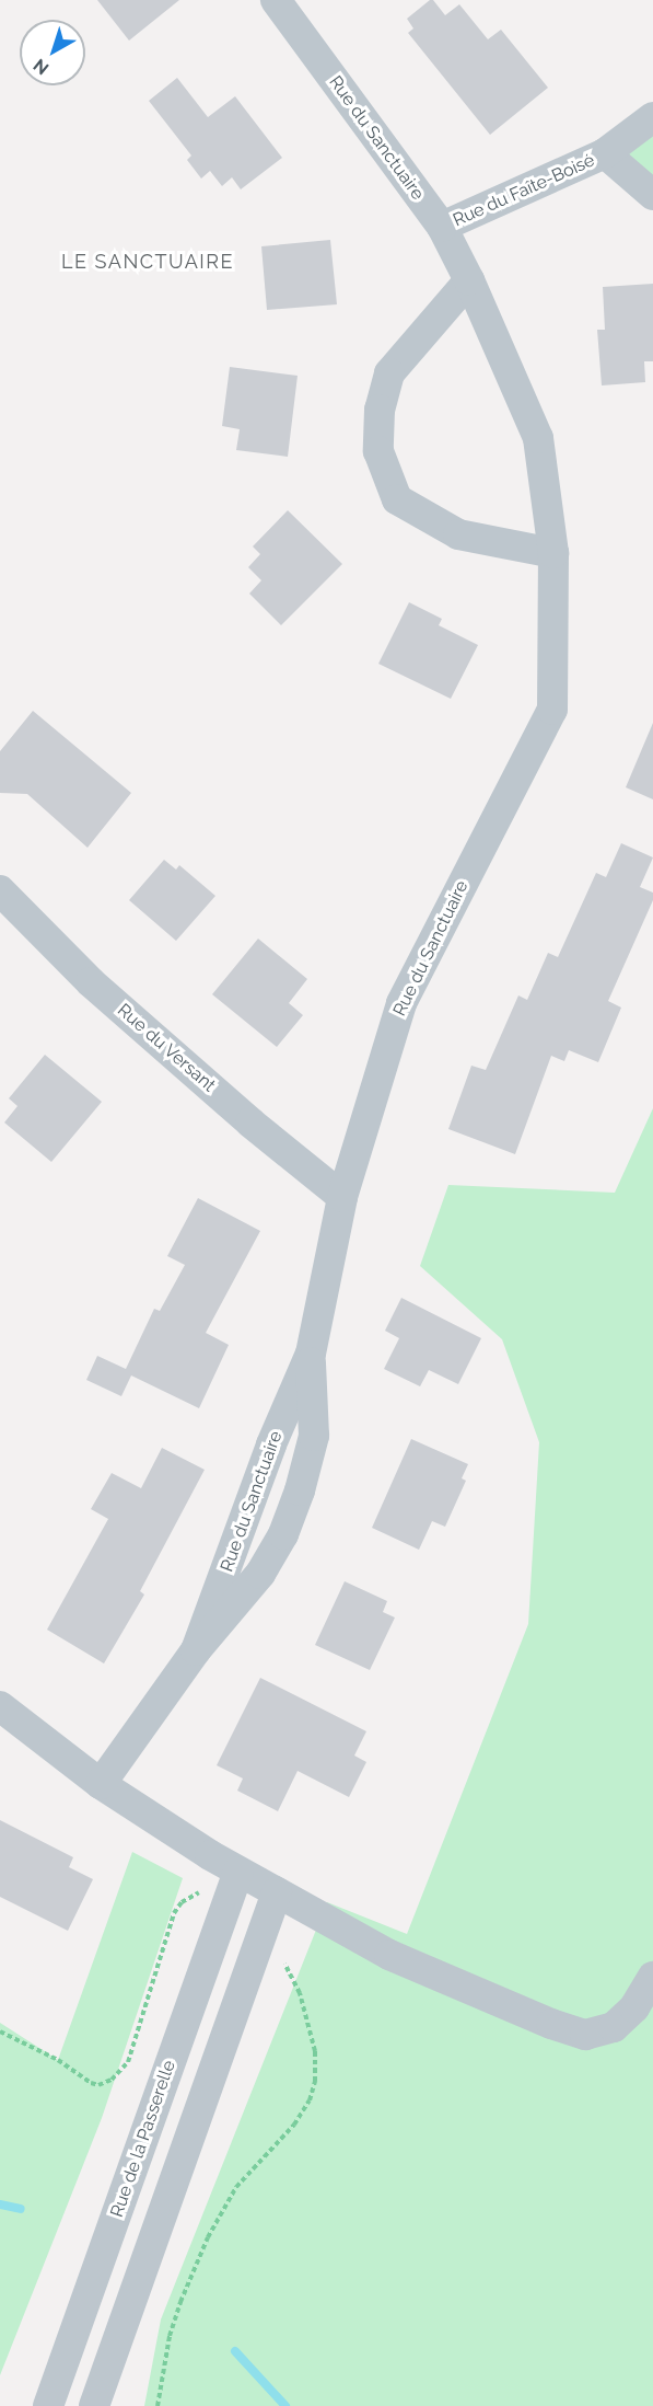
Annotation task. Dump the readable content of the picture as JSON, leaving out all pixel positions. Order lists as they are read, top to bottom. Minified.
{"streets":{"street":["Rue du Sanctuaire","Rue du Faîte-Boisé","Rue du Versant","Rue de la Passerelle"]},"crossings":[["Rue du Sanctuaire","Rue du Faîte-Boisé"],["Rue du Sanctuaire","Rue du Versant"]],"districts":["LE SANCTUAIRE"],"north":"bottom left"}
